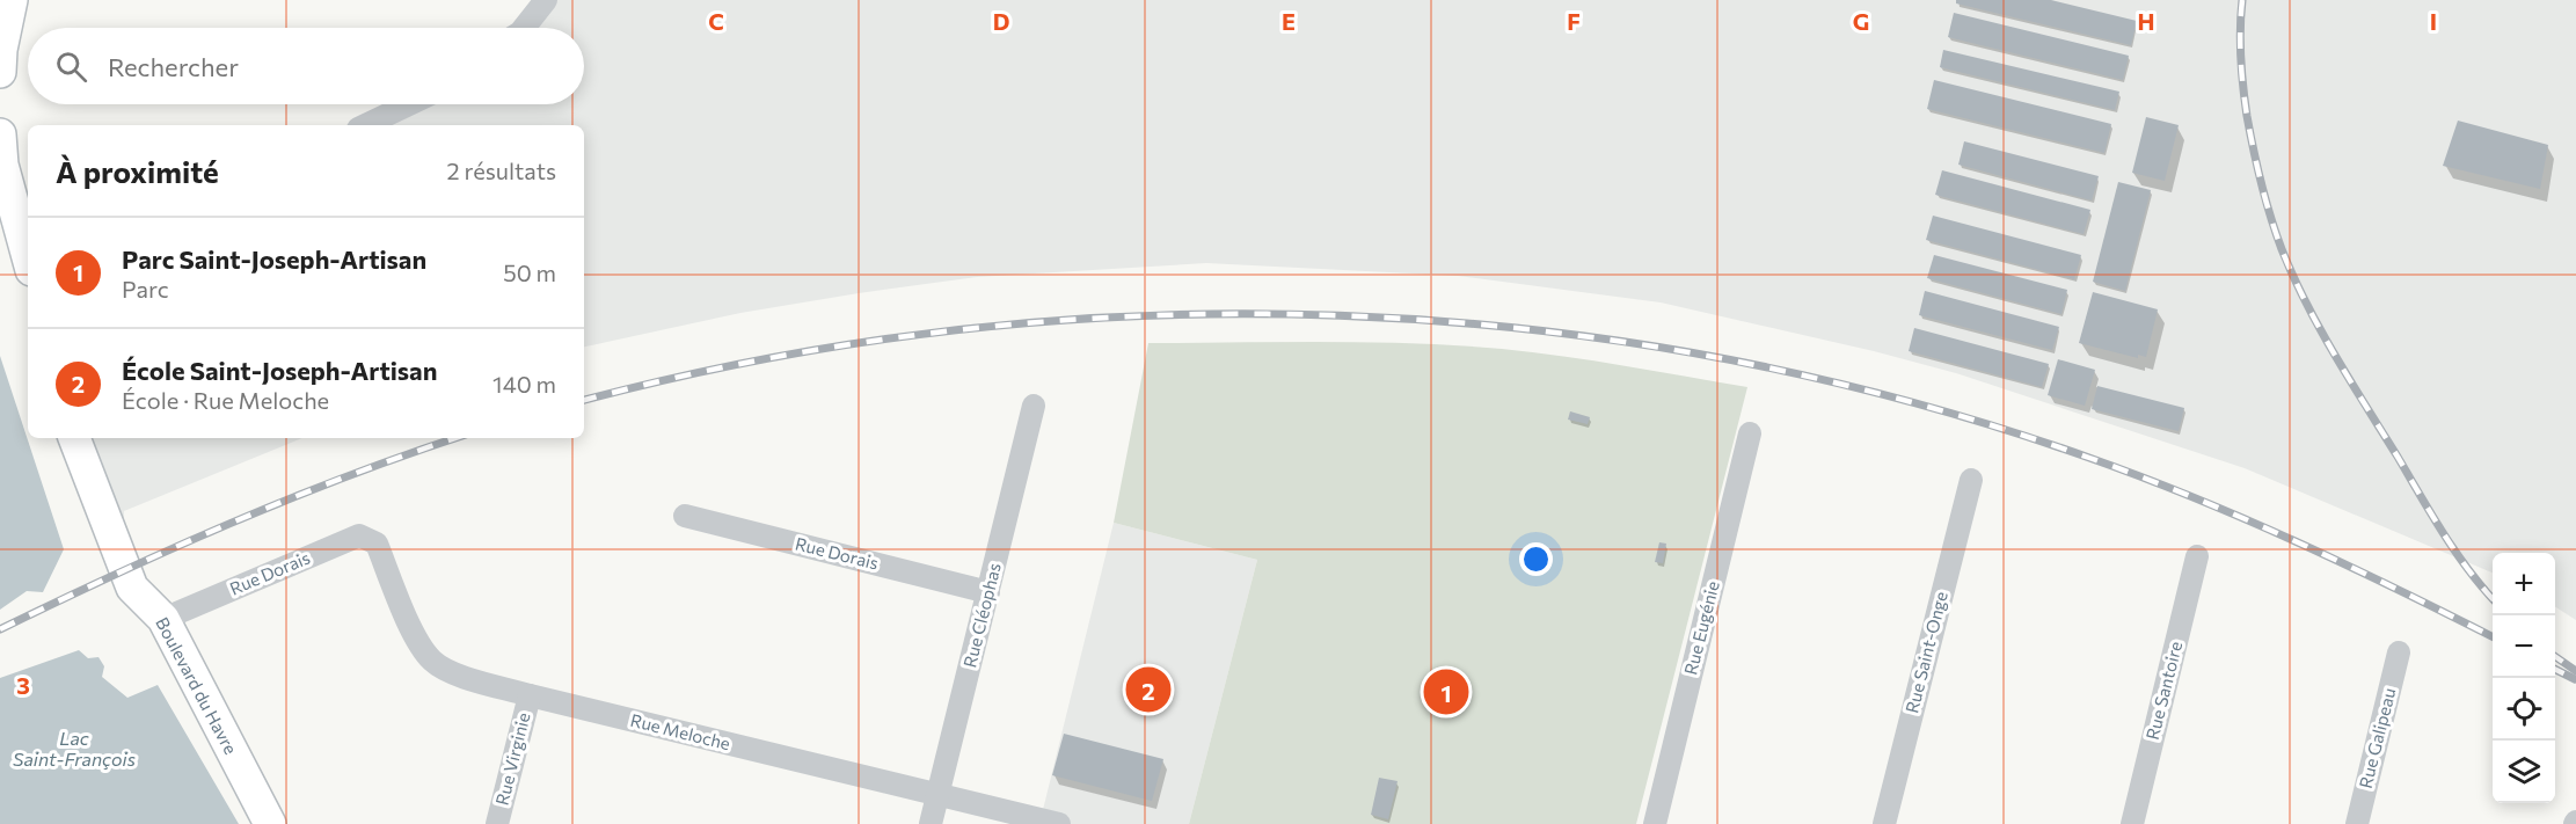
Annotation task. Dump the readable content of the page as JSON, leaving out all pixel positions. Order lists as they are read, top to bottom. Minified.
{"streets":{"street":["Rue Dorais","Rue Cléophas","Rue Eugénie","Rue Saint-Onge","Boulevard du Havre","Rue Santoire","Rue Meloche","Rue Galipeau","Rue Virginie"]},"crossings":[["Rue Dorais","Rue Cléophas"],["Rue Dorais","Boulevard du Havre"],["Rue Dorais","Rue Meloche"],["Rue Cléophas","Rue Meloche"],["Rue Meloche","Rue Virginie"]],"water":["Lac Saint-François"],"page":{"search":"Rechercher","heading":["À proximité","2 résultats"],"list":[{"mark":"1","name":"Parc Saint-Joseph-Artisan","note":"Parc","value":"50 m"},{"mark":"2","name":"École Saint-Joseph-Artisan","note":"École · Rue Meloche","value":"140 m"}],"map_buttons":["+","−"],"pins":["2","1"]},"grid":{"columns":["C","D","E","F","G","H","I"],"rows":["3"]}}
